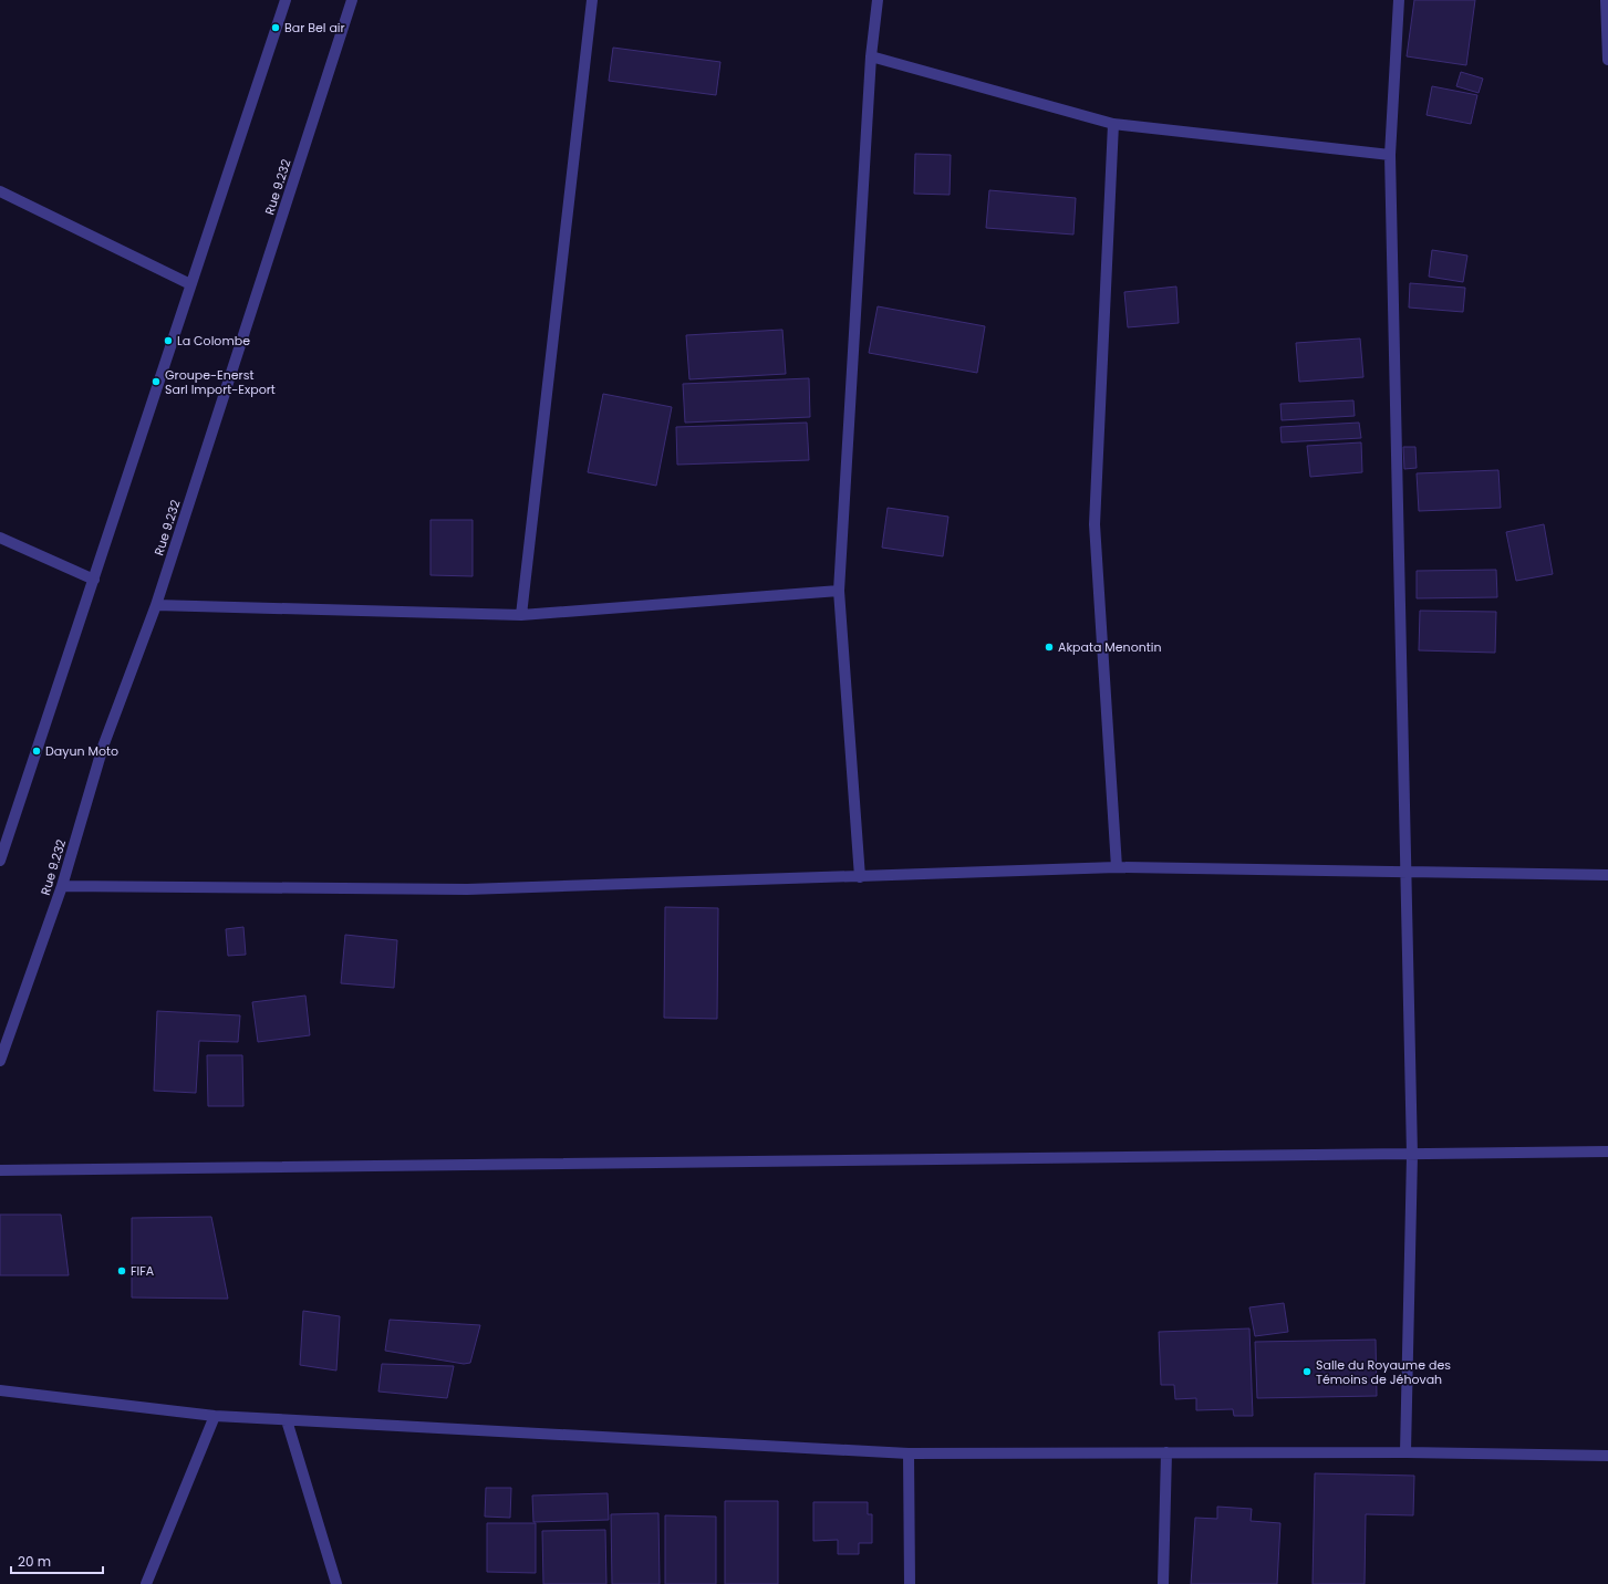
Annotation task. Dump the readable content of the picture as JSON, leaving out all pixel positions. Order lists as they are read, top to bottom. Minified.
{"streets":{"street":["Rue 9.232"]},"places":["Bar Bel air","La Colombe","Groupe-Enerst Sarl Import-Export","Akpata Menontin","Dayun Moto","FIFA","Salle du Royaume des Témoins de Jéhovah"],"scale_bar":"20 m"}
